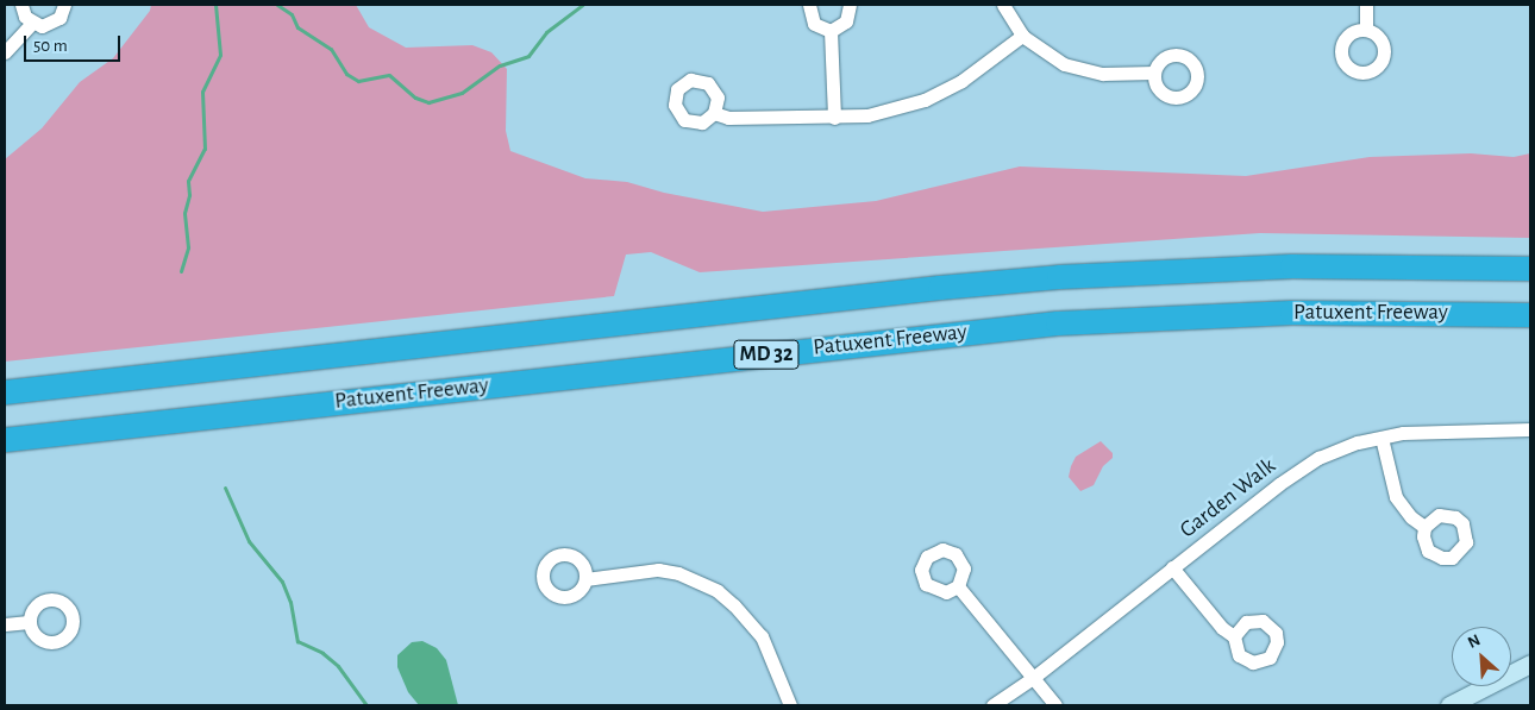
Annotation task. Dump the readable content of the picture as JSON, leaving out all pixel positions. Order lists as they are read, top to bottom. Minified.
{"streets":{"highway":["Patuxent Freeway","MD 32"],"street":["Garden Walk"]},"scale_bar":"50 m","north":"top left"}
